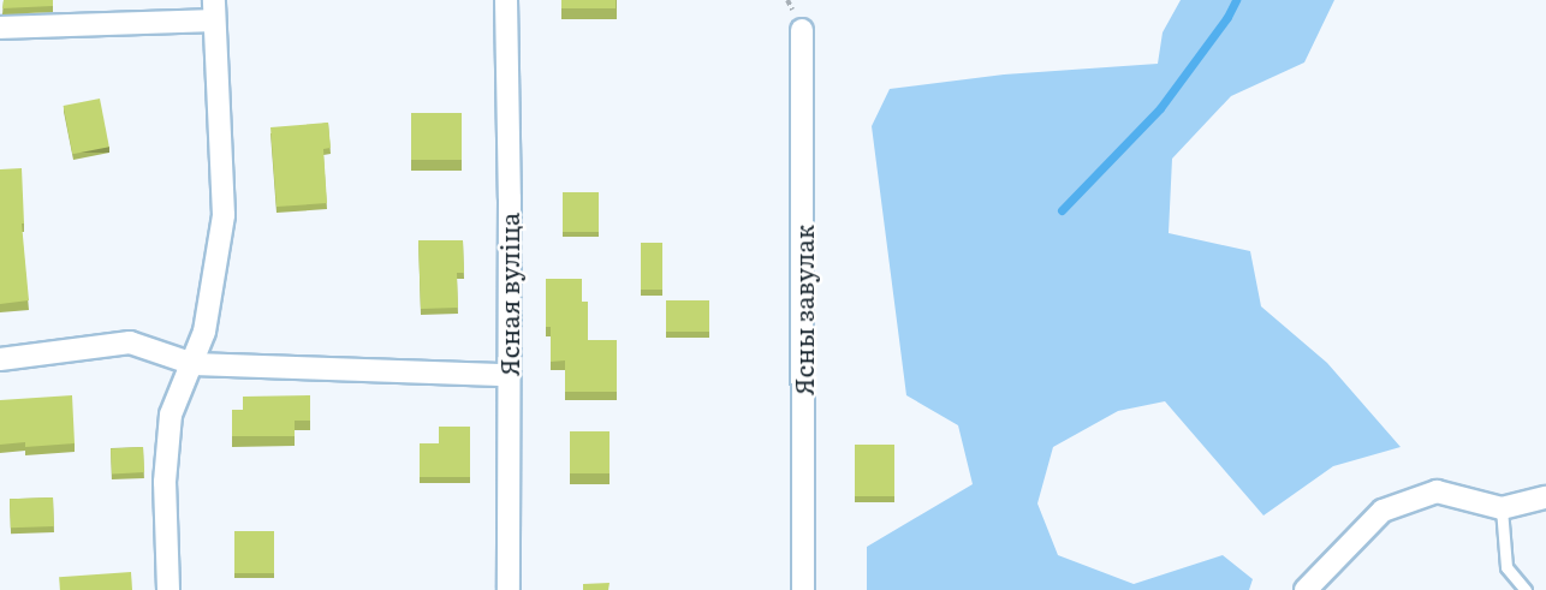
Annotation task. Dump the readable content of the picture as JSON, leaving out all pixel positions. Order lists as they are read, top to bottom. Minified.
{"streets":{"street":["Ясная вуліца","Ясны завулак"]}}
